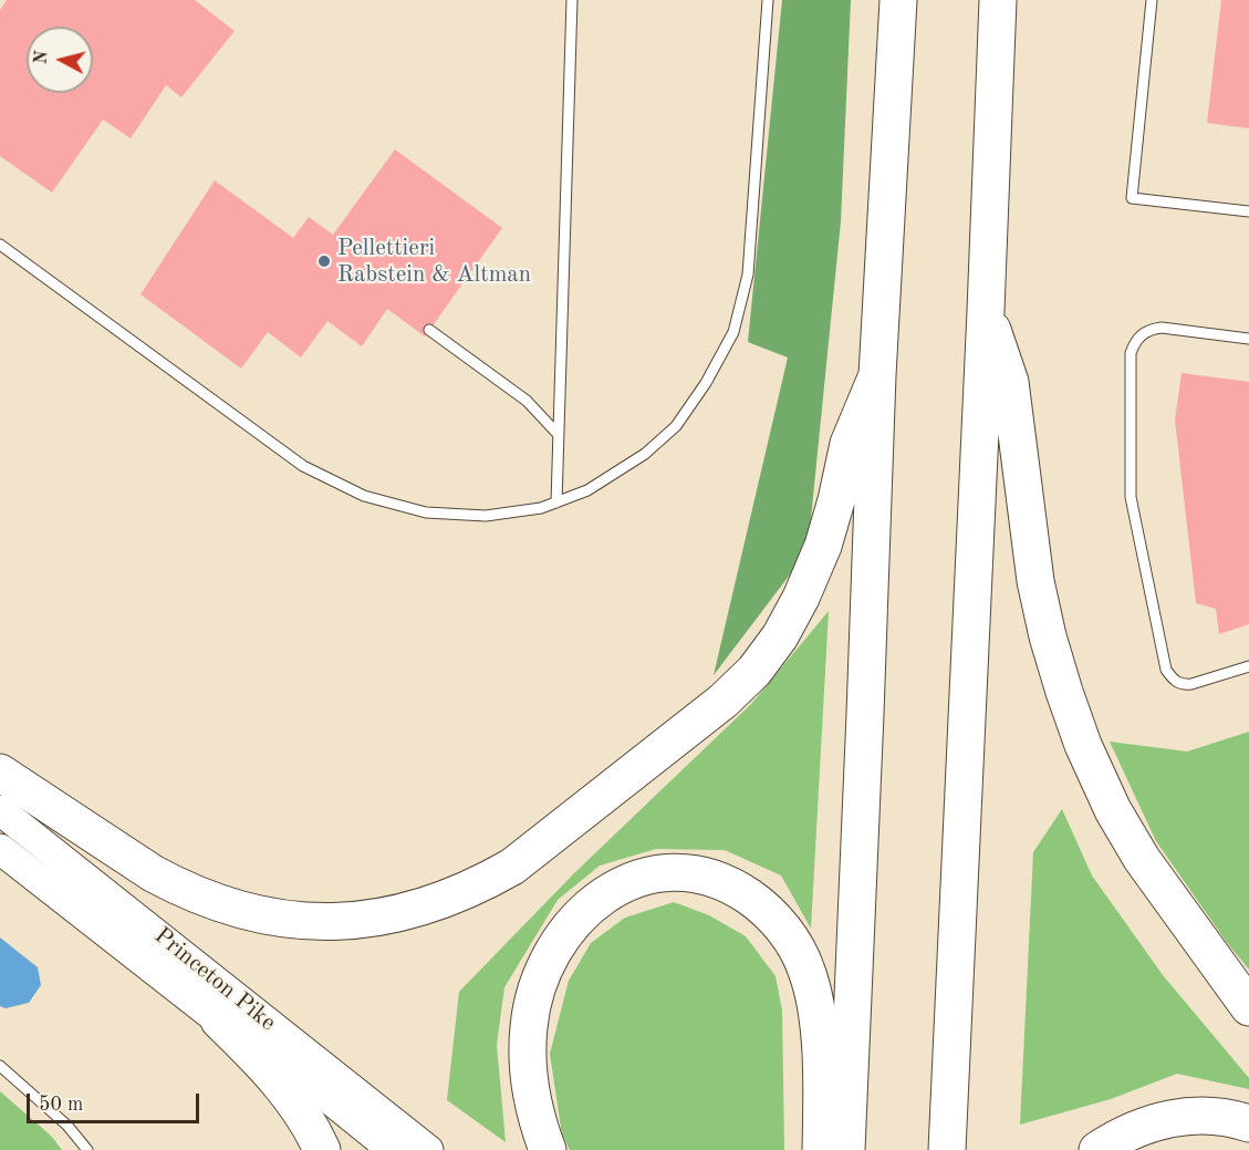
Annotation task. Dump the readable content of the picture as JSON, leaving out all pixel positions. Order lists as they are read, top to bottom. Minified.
{"streets":{"main road":["Princeton Pike"]},"places":["Pellettieri Rabstein & Altman"],"scale_bar":"50 m","north":"left"}
